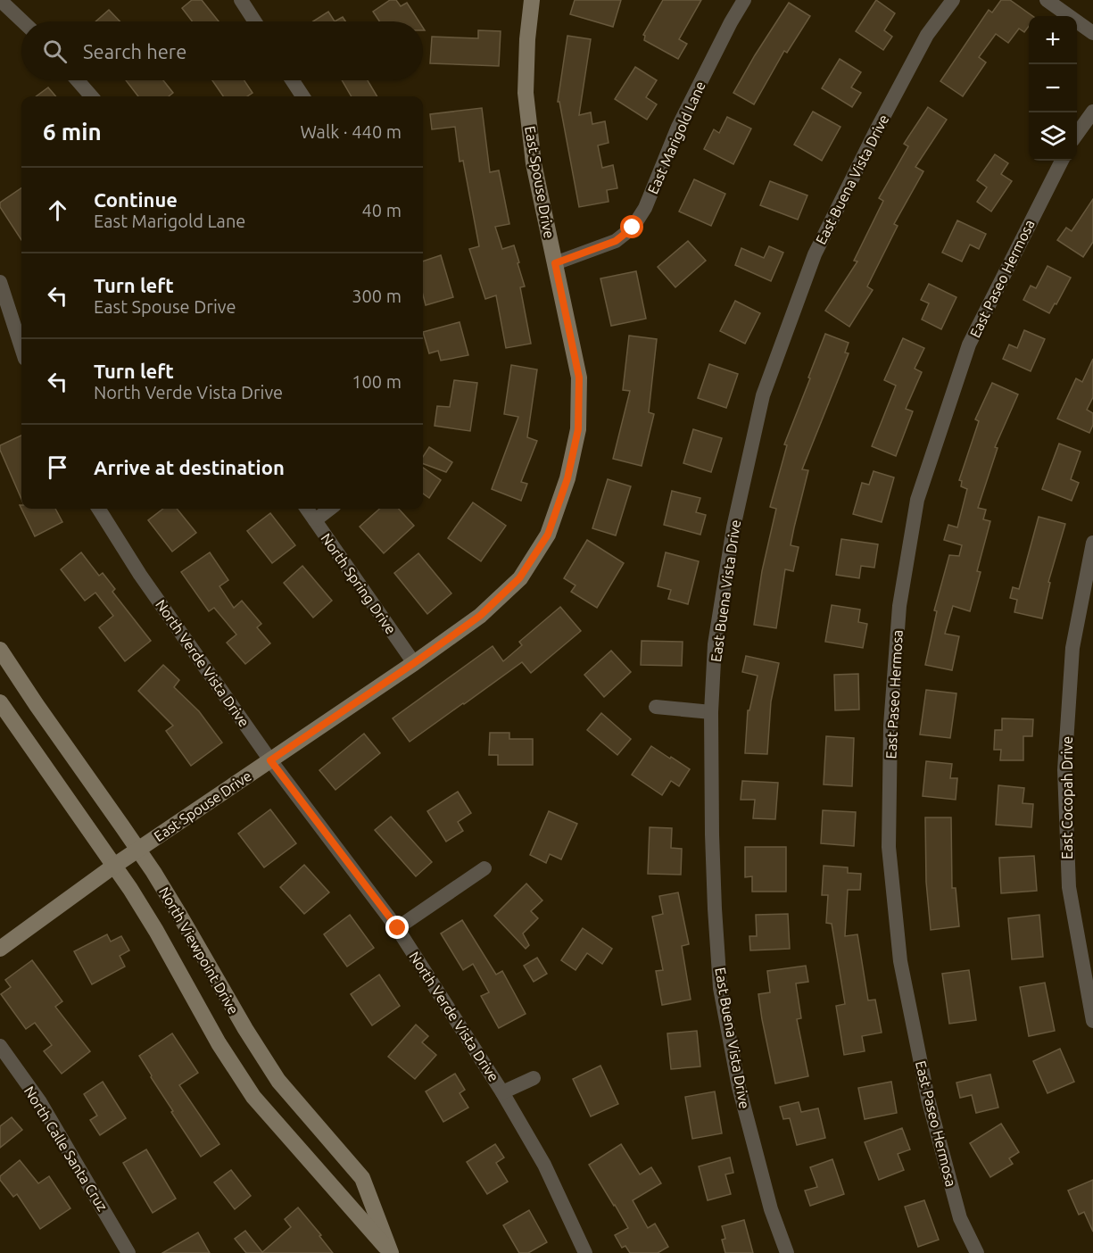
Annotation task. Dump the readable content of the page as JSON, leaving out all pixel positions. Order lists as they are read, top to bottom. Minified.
{"streets":{"main road":["East Spouse Drive","North Viewpoint Drive"],"street":["East Marigold Lane","East Buena Vista Drive","East Paseo Hermosa","North Spring Drive","North Verde Vista Drive","East Cocopah Drive","North Calle Santa Cruz"]},"crossings":[["East Marigold Lane","East Spouse Drive"],["East Spouse Drive","North Spring Drive"],["East Spouse Drive","North Verde Vista Drive"],["East Spouse Drive","North Viewpoint Drive"]],"page":{"map_buttons":["+","−"],"search":"Search here","heading":["6 min","Walk · 440 m"],"list":[["Continue","East Marigold Lane","40 m"],["Turn left","East Spouse Drive","300 m"],["Turn left","North Verde Vista Drive","100 m"],"Arrive at destination"]}}
